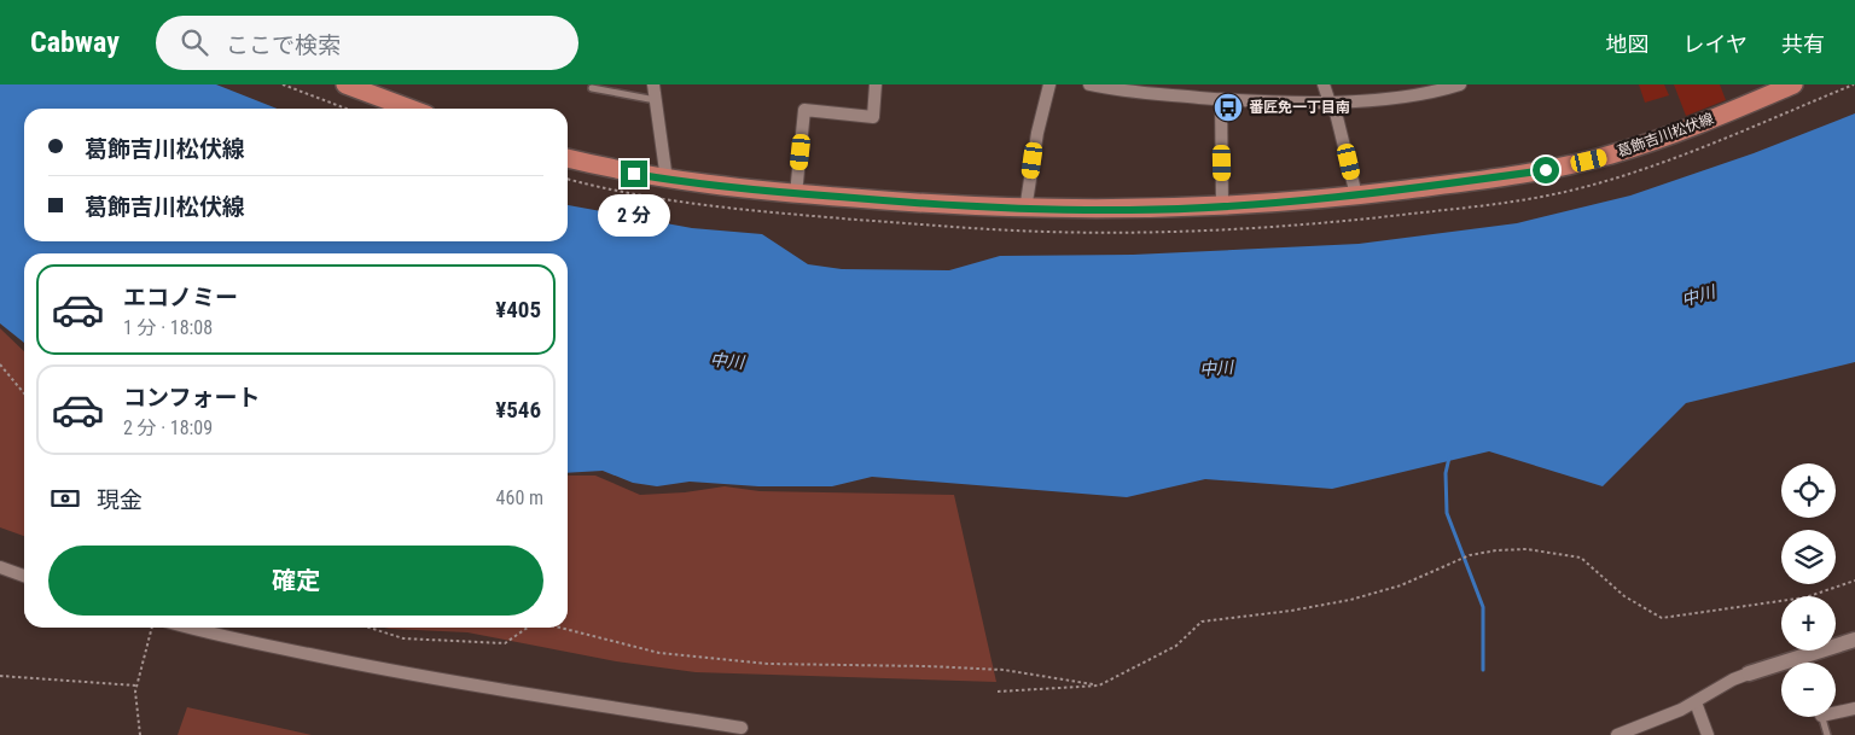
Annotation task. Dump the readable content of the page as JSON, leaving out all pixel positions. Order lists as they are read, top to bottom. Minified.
{"streets":{"main road":["葛飾吉川松伏線"]},"water":["中川"],"places":{"bus stop":["番匠免一丁目南"]},"page":{"header":"Cabway","search":"ここで検索","nav":["地図","レイヤ","共有"],"banner":["葛飾吉川松伏線","葛飾吉川松伏線"],"bubble":"2 分","list":[{"name":"エコノミー","note":"1 分 · 18:08","value":"¥405"},{"name":"コンフォート","note":"2 分 · 18:09","value":"¥546"}],"map_buttons":["+","−"],"pay":["現金","460 m"],"buttons":"確定"}}
